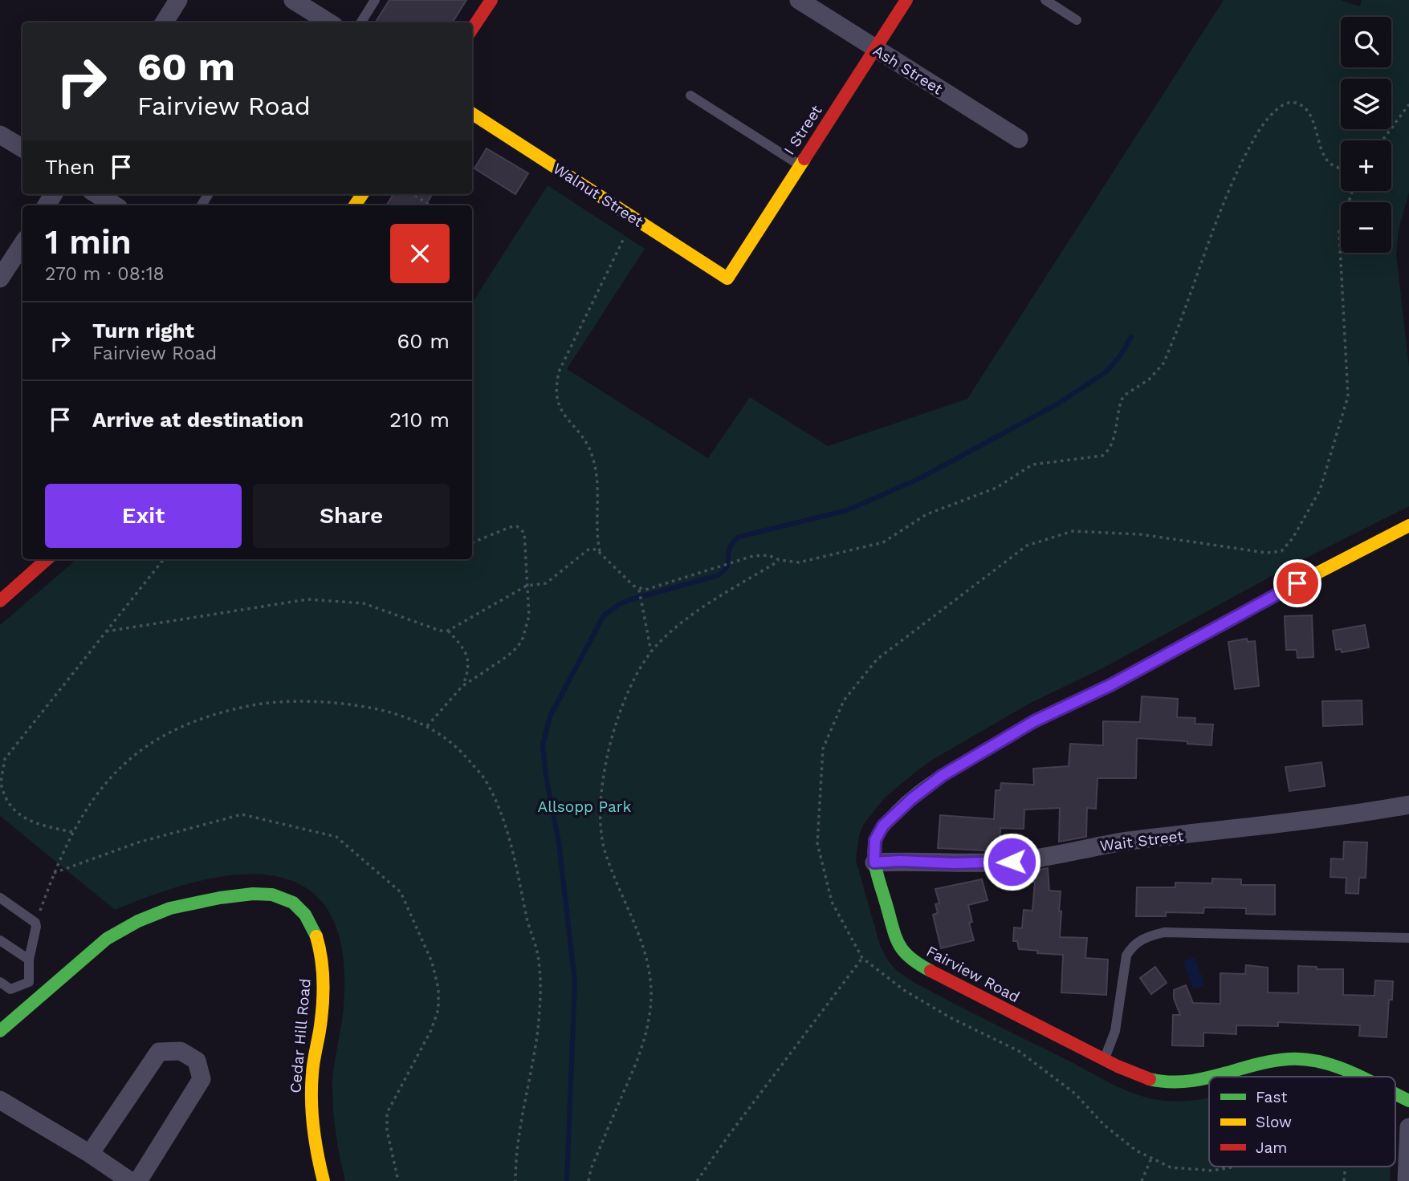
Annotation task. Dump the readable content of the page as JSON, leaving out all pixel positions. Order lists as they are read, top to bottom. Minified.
{"streets":{"street":["Ash Street","I Street","Walnut Street","Wait Street","Fairview Road","Cedar Hill Road"]},"crossings":[["Ash Street","I Street"],["I Street","Walnut Street"],["Wait Street","Fairview Road"]],"parks":["Allsopp Park"],"legend":["Fast","Slow","Jam"],"page":{"map_buttons":["+","−"],"turn":["60 m","Fairview Road"],"then":"Then","heading":["1 min","270 m · 08:18"],"list":[{"name":"Turn right","note":"Fairview Road","value":"60 m"},{"name":"Arrive at destination","value":"210 m"}],"buttons":["Exit","Share"]}}
